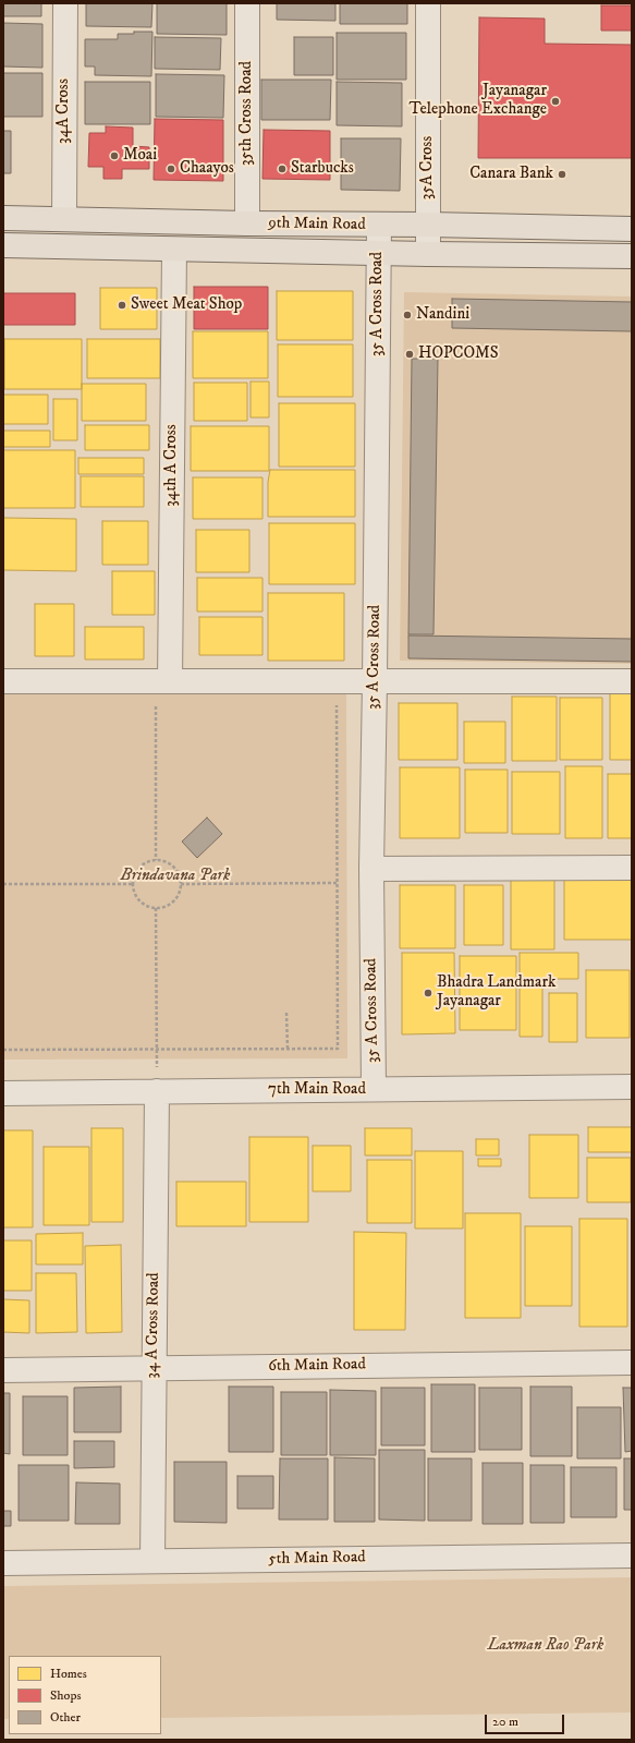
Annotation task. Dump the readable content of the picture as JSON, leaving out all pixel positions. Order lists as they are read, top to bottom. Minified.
{"streets":{"main road":["9th Main Road"],"street":["34A Cross","35th Cross Road","35A Cross","35 A Cross Road","34th A Cross","7th Main Road","34 A Cross Road","6th Main Road","5th Main Road"]},"crossings":[["34A Cross","9th Main Road"],["35th Cross Road","9th Main Road"],["35A Cross","9th Main Road"],["9th Main Road","35 A Cross Road"],["9th Main Road","34th A Cross"],["35 A Cross Road","7th Main Road"],["7th Main Road","34 A Cross Road"],["34 A Cross Road","6th Main Road"],["34 A Cross Road","5th Main Road"]],"parks":["Brindavana Park","Laxman Rao Park"],"places":["Jayanagar Telephone Exchange","Moai","Chaayos","Starbucks","Canara Bank","Sweet Meat Shop","Nandini","HOPCOMS","Bhadra Landmark Jayanagar"],"legend":["Homes","Shops","Other"],"scale_bar":"20 m"}
